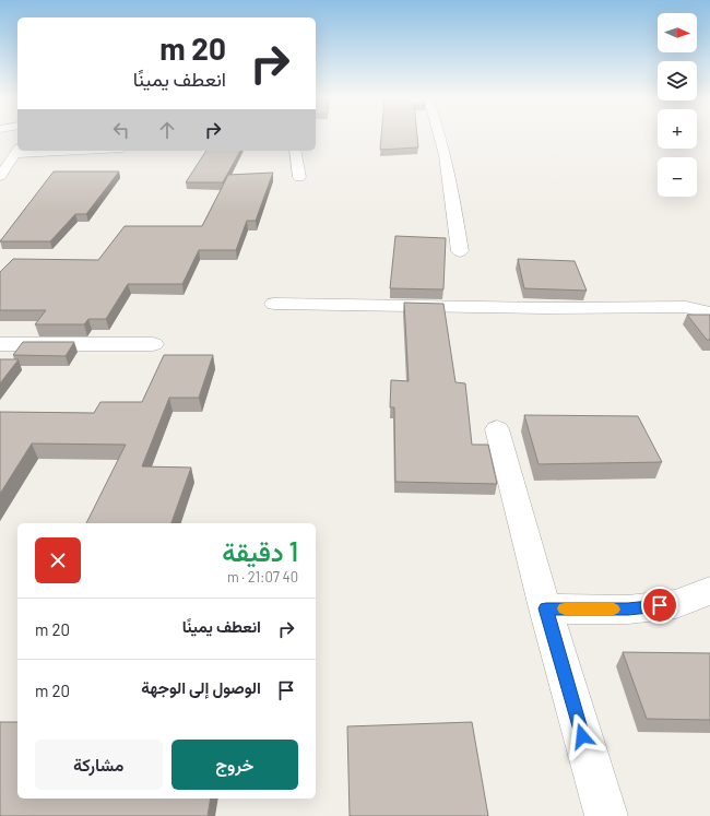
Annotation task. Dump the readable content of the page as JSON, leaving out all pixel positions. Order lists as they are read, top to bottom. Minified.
{"north":"right","page":{"map_buttons":["+","−"],"turn":["20 m","انعطف يمينًا"],"heading":["1 دقيقة","40 m · 21:07"],"list":[{"name":"انعطف يمينًا","value":"20 m"},{"name":"الوصول إلى الوجهة","value":"20 m"}],"buttons":["خروج","مشاركة"]}}
